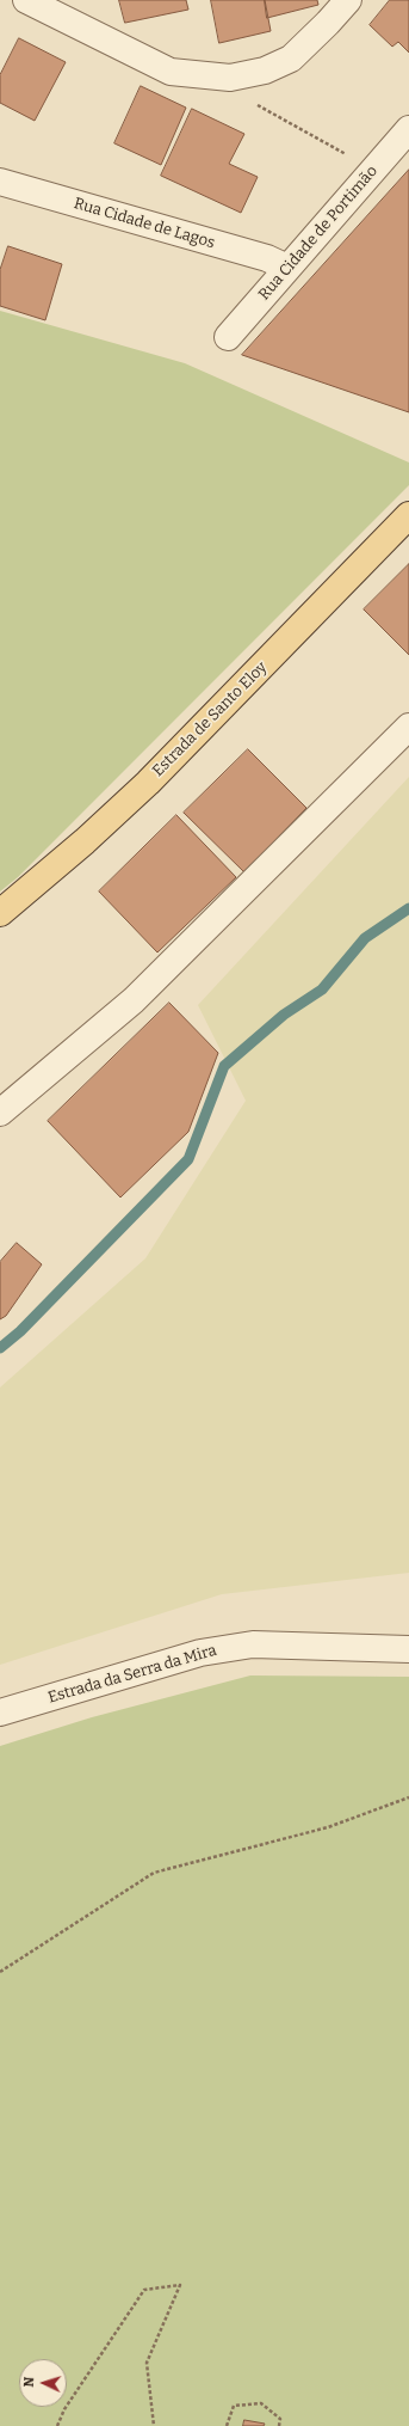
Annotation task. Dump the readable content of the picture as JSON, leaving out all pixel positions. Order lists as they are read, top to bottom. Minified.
{"streets":{"main road":["Estrada de Santo Eloy"],"street":["Rua Cidade de Lagos","Rua Cidade de Portimão","Estrada da Serra da Mira"]},"crossings":[["Rua Cidade de Lagos","Rua Cidade de Portimão"]],"north":"left"}
